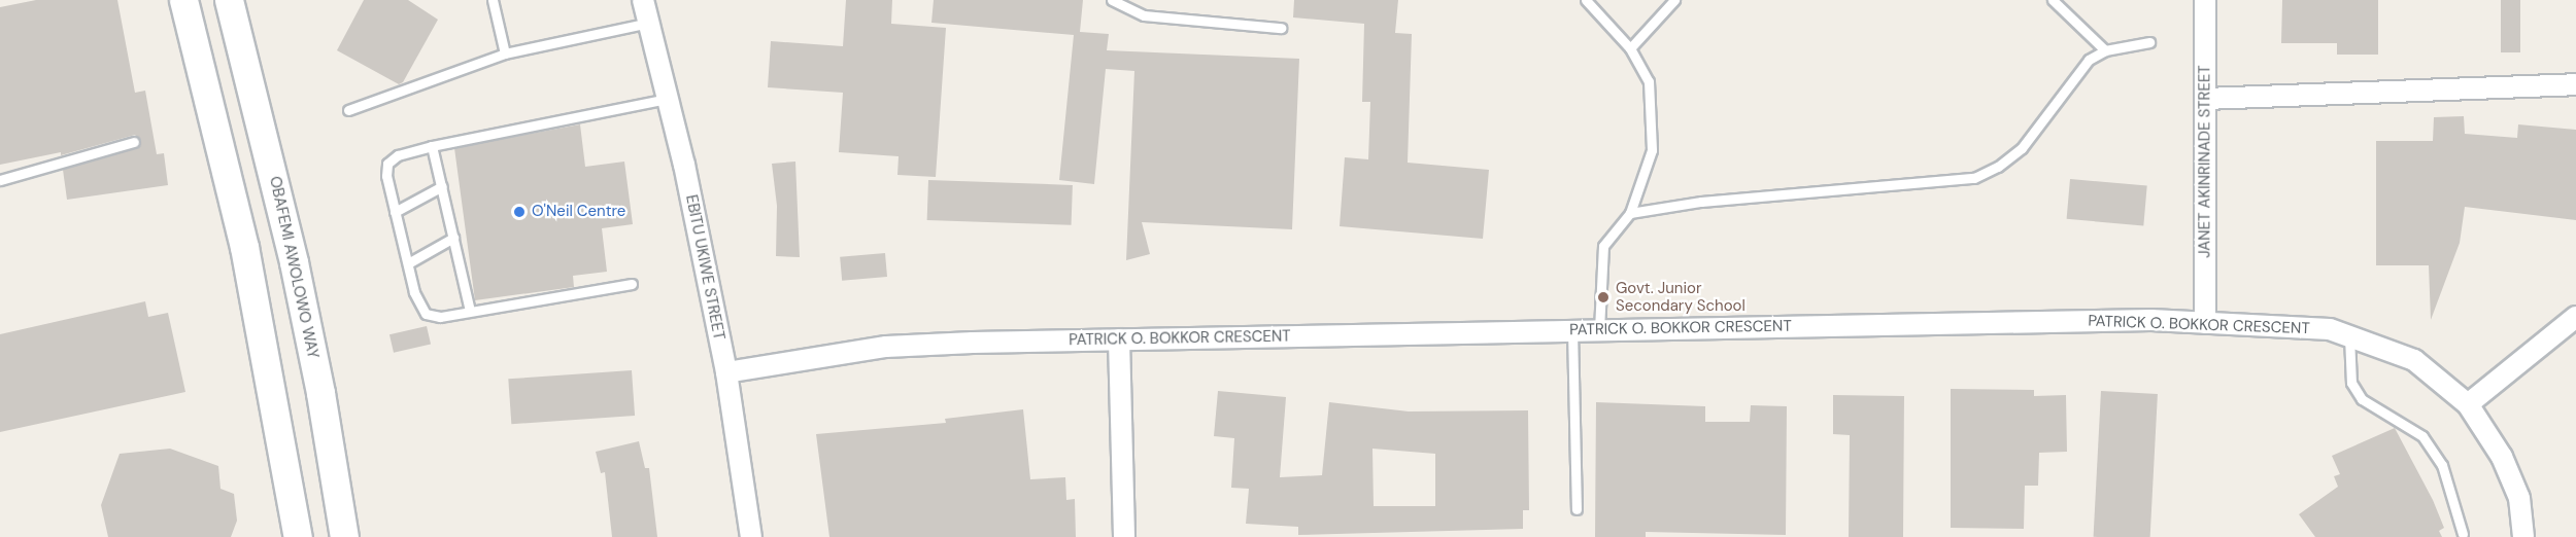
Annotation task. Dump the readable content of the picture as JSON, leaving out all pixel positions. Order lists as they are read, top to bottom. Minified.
{"streets":{"main road":["OBAFEMI AWOLOWO WAY"],"street":["JANET AKINRINADE STREET","EBITU UKIWE STREET","PATRICK O. BOKKOR CRESCENT"]},"crossings":[["JANET AKINRINADE STREET","PATRICK O. BOKKOR CRESCENT"],["EBITU UKIWE STREET","PATRICK O. BOKKOR CRESCENT"]],"places":["O'Neil Centre","Govt. Junior Secondary School"]}
